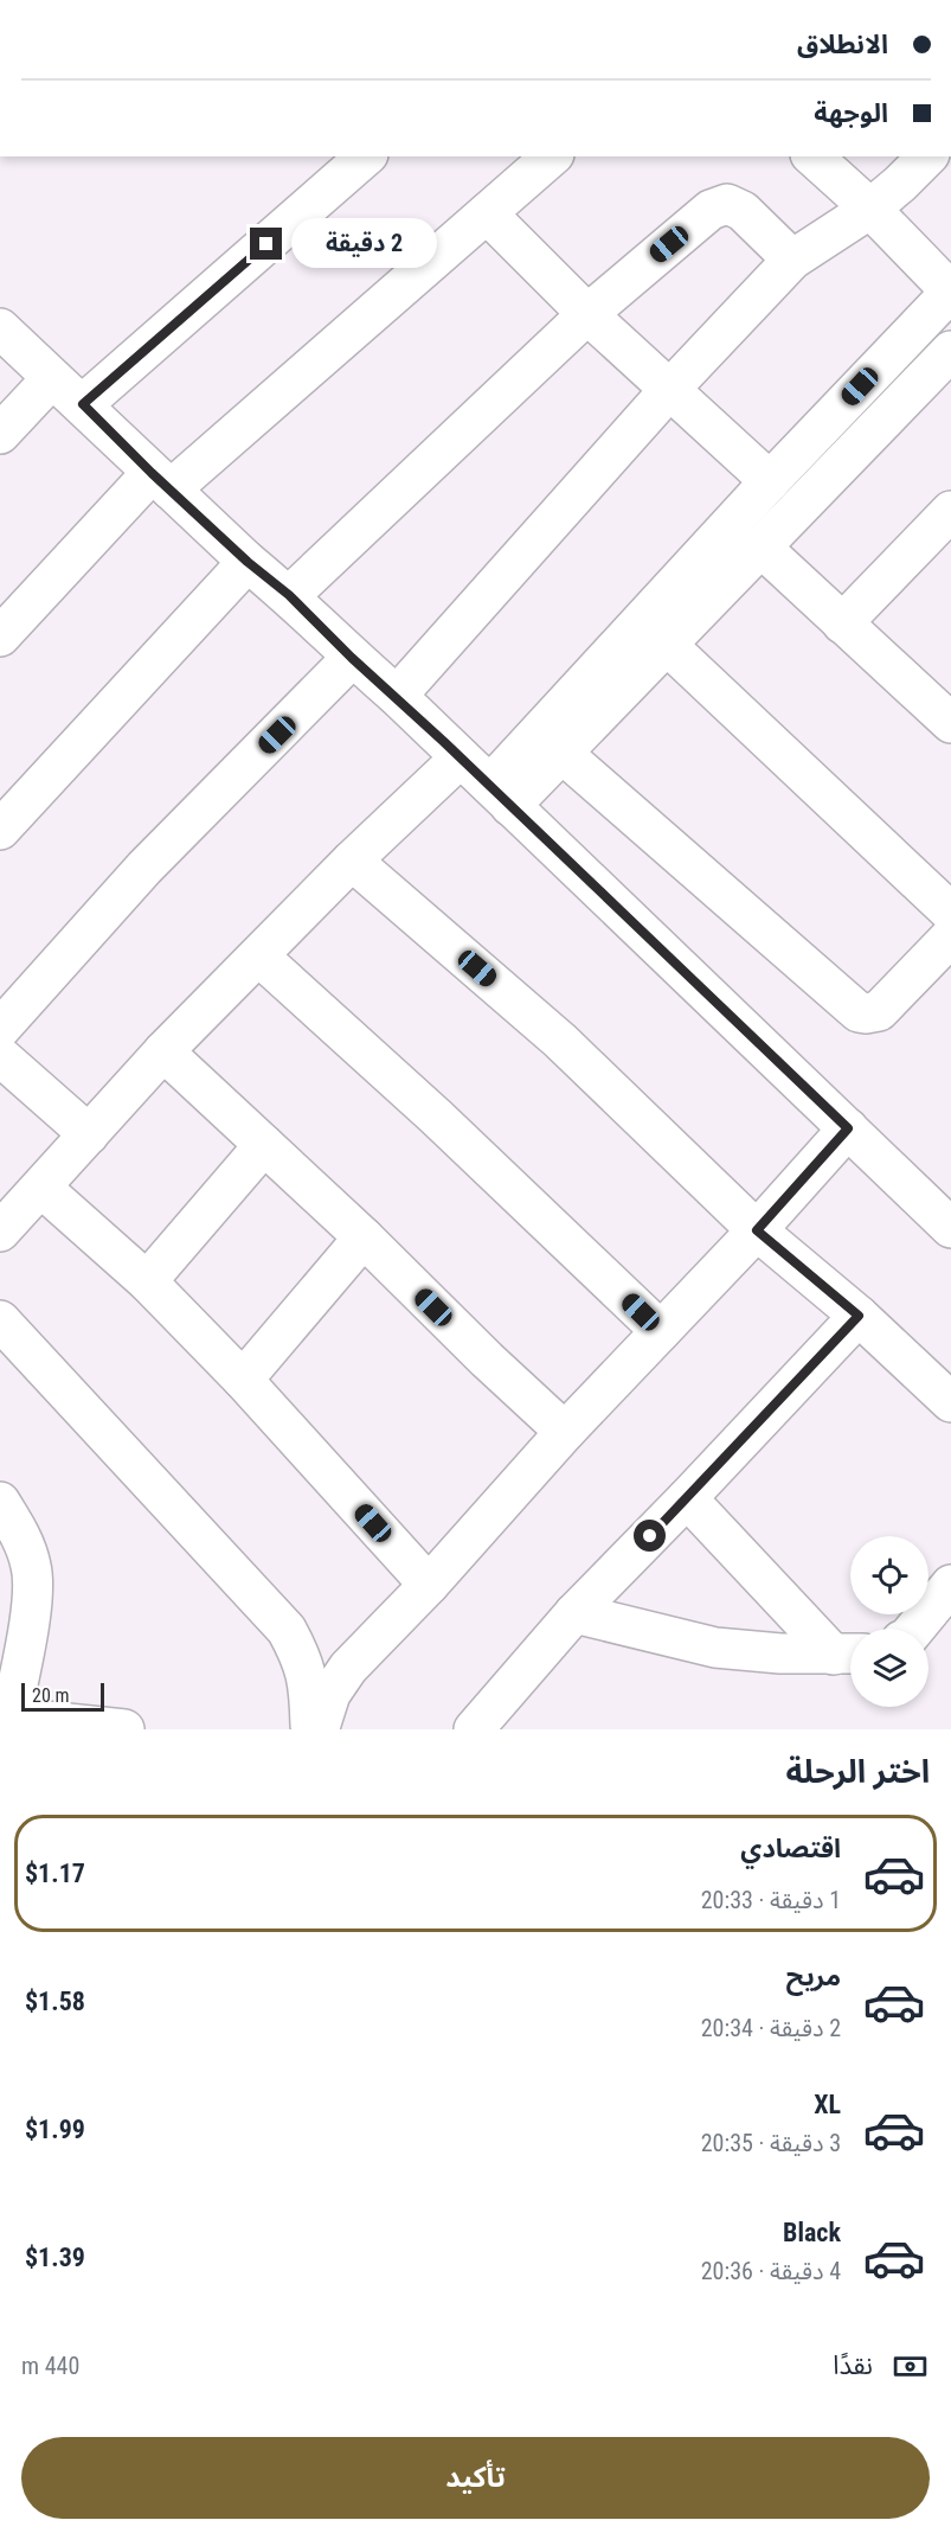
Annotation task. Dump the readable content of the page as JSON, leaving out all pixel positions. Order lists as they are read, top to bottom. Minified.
{"scale_bar":"20 m","page":{"banner":["الانطلاق","الوجهة"],"bubble":"2 دقيقة","scale":"20 m","heading":"اختر الرحلة","list":[{"name":"اقتصادي","note":"1 دقيقة · 20:33","value":"$1.17"},{"name":"مريح","note":"2 دقيقة · 20:34","value":"$1.58"},{"name":"XL","note":"3 دقيقة · 20:35","value":"$1.99"},{"name":"Black","note":"4 دقيقة · 20:36","value":"$1.39"}],"pay":["نقدًا","440 m"],"buttons":"تأكيد"}}
